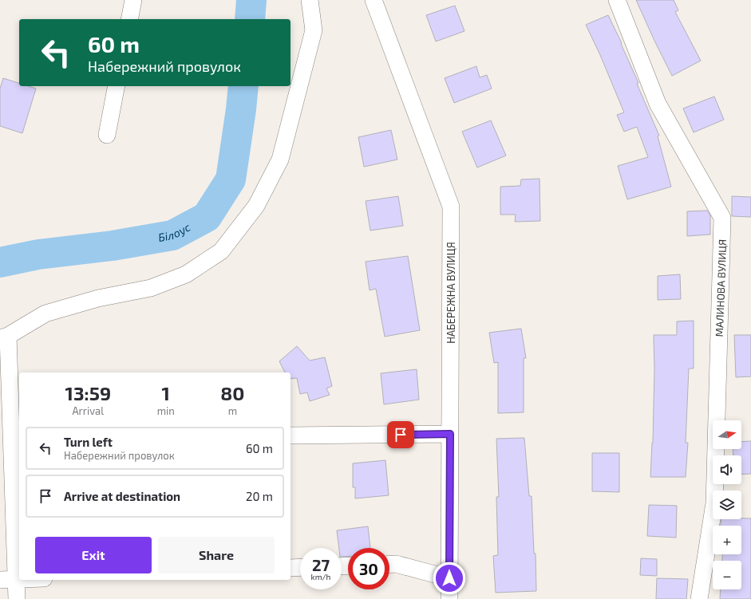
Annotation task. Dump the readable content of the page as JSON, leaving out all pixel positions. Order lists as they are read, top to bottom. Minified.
{"streets":{"street":["МАЛИНОВА ВУЛИЦЯ","НАБЕРЕЖНА ВУЛИЦЯ"]},"water":["Білоус"],"north":"right","page":{"turn":["60 m","Набережний провулок"],"eta":["13:59","Arrival","1","min","80","m"],"map_buttons":["+","−"],"list":[{"name":"Turn left","note":"Набережний провулок","value":"60 m"},{"name":"Arrive at destination","value":"20 m"}],"buttons":["Exit","Share"],"speed":"27 km/h","limit":"30"}}
